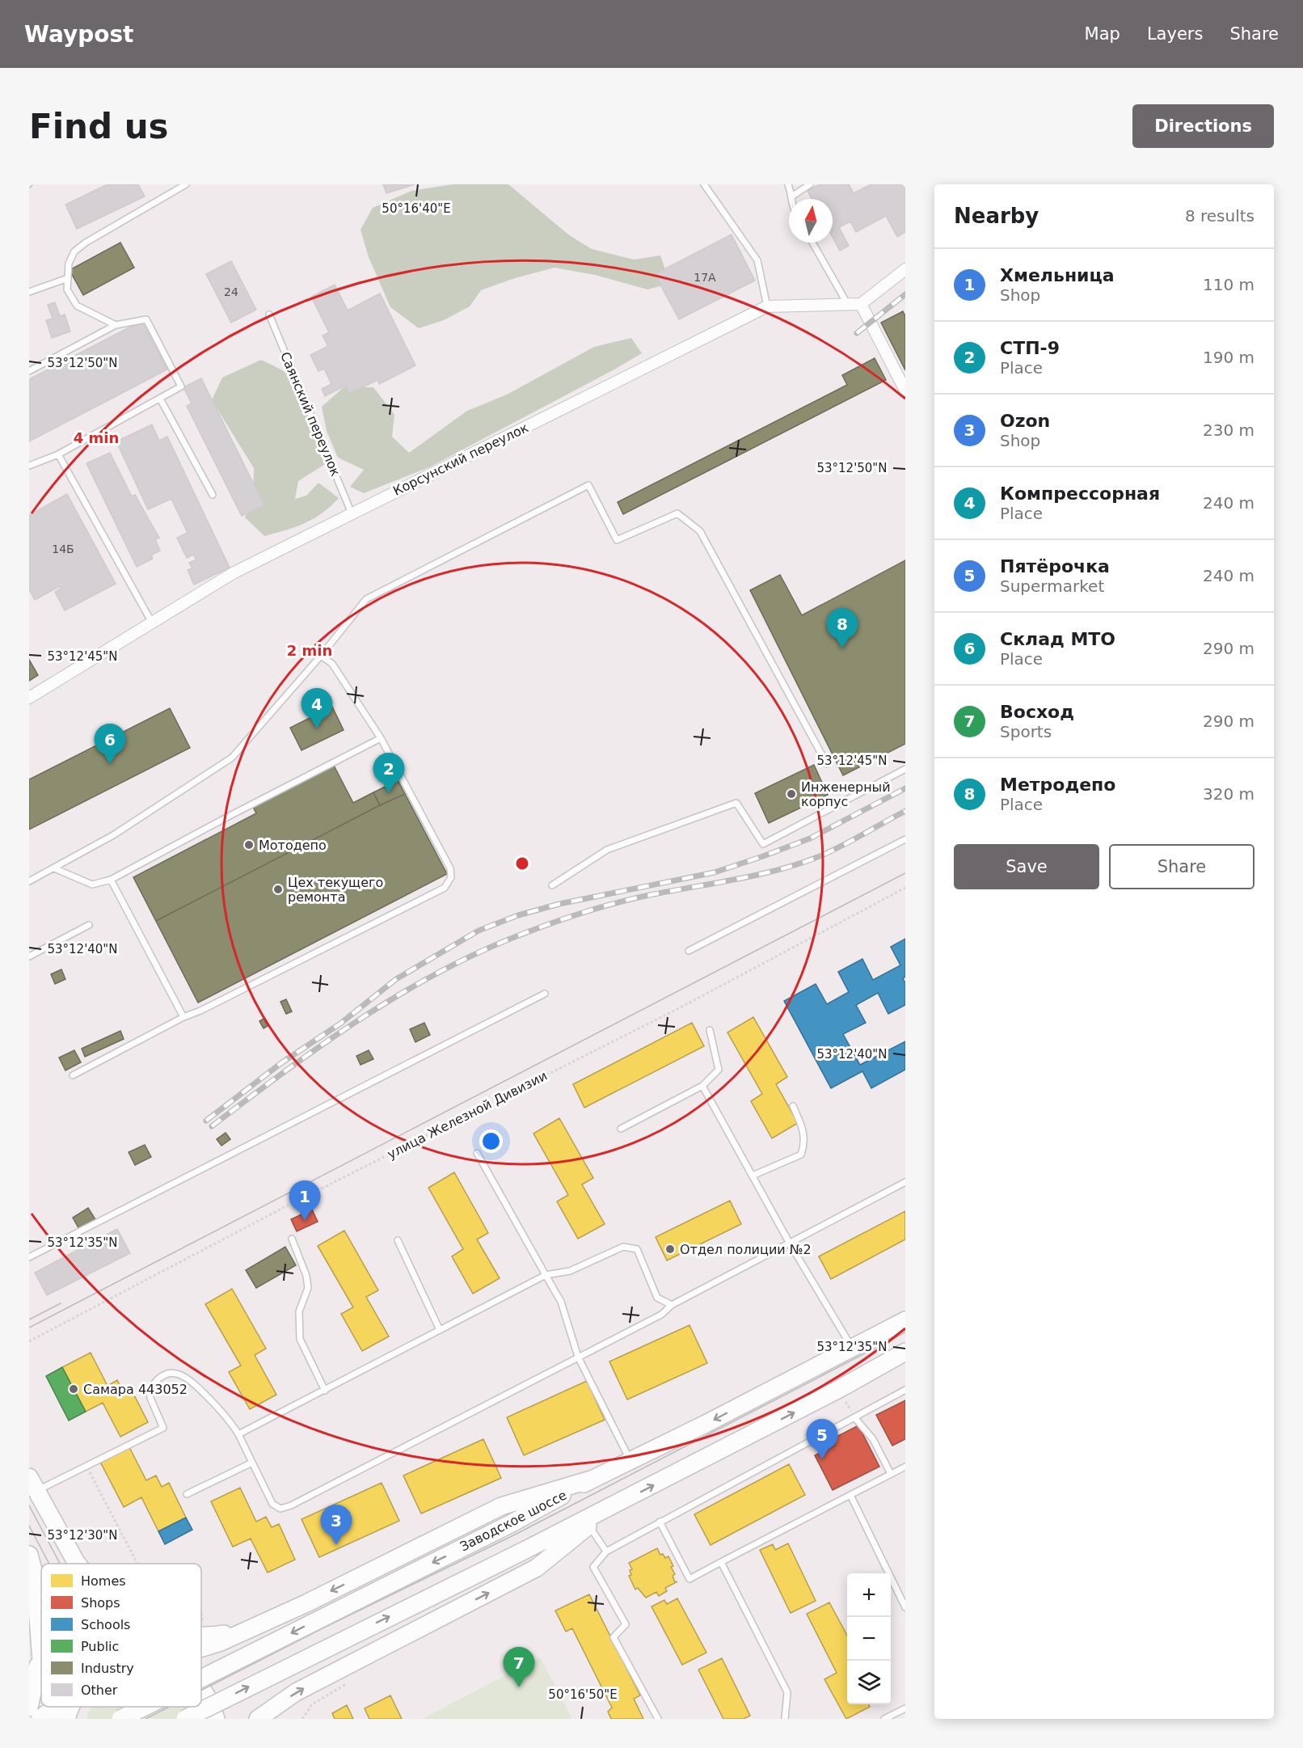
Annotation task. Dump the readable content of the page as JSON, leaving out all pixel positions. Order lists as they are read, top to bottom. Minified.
{"streets":{"main road":["Заводское шоссе"],"street":["Корсунский переулок"],"lane":["Саянский переулок"],"path":["улица Железной Дивизии"]},"crossings":[["Саянский переулок","Корсунский переулок"]],"places":["Инженерный корпус","Мотодепо","Цех текущего ремонта","Отдел полиции №2","Самара 443052"],"house_numbers":["17А","24","14Б"],"legend":["Homes","Shops","Schools","Public","Industry","Other"],"north":"top","page":{"header":"Waypost","nav":["Map","Layers","Share"],"buttons":["Directions",["Save","Share"]],"title":"Find us","heading":["Nearby","8 results"],"list":[{"mark":"1","name":"Хмельница","note":"Shop","value":"110 m"},{"mark":"2","name":"СТП-9","note":"Place","value":"190 m"},{"mark":"3","name":"Ozon","note":"Shop","value":"230 m"},{"mark":"4","name":"Компрессорная","note":"Place","value":"240 m"},{"mark":"5","name":"Пятёрочка","note":"Supermarket","value":"240 m"},{"mark":"6","name":"Склад МТО","note":"Place","value":"290 m"},{"mark":"7","name":"Восход","note":"Sports","value":"290 m"},{"mark":"8","name":"Метродепо","note":"Place","value":"320 m"}],"pins":["8","4","6","2","1","5","3","7"],"map_buttons":["+","−"]},"coordinates":["50°16'40\"E","53°12'50\"N","53°12'45\"N","53°12'40\"N","53°12'35\"N","53°12'30\"N","50°16'50\"E"],"rings":["4 min","2 min"]}
